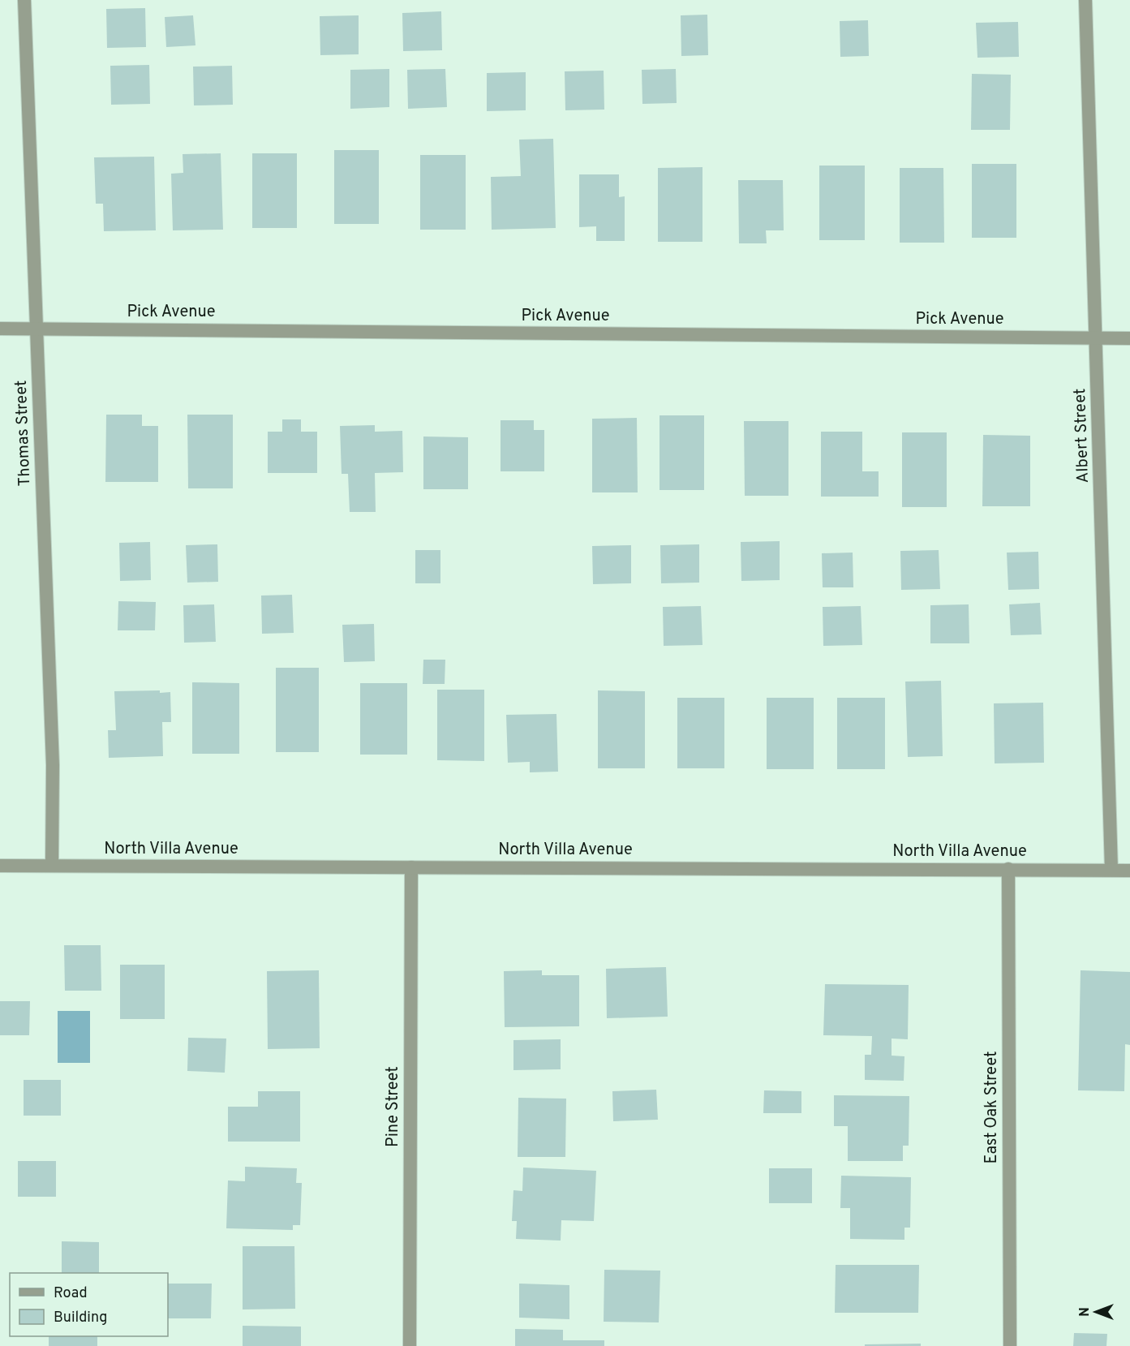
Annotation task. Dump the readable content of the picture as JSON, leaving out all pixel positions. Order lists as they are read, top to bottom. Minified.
{"streets":{"street":["Pick Avenue","Thomas Street","Albert Street","North Villa Avenue","Pine Street","East Oak Street"]},"crossings":[["Pick Avenue","Thomas Street"],["Pick Avenue","Albert Street"],["Thomas Street","North Villa Avenue"],["Albert Street","North Villa Avenue"],["North Villa Avenue","Pine Street"],["North Villa Avenue","East Oak Street"]],"legend":["Road","Building"],"north":"left"}
